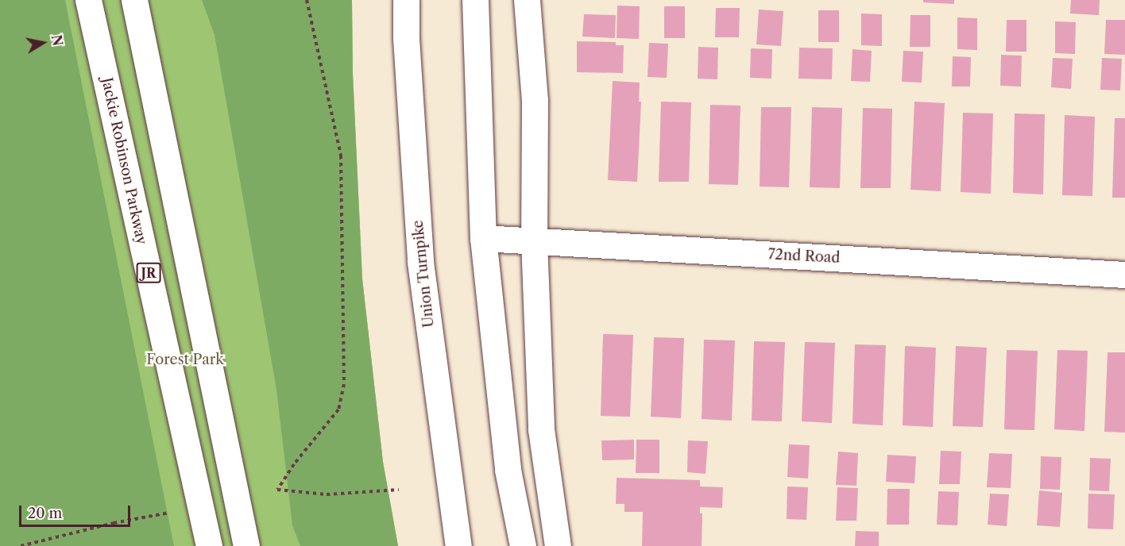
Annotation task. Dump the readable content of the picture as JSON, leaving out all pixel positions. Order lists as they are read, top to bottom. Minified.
{"streets":{"main road":["Jackie Robinson Parkway","72nd Road","JR","Union Turnpike"]},"parks":["Forest Park"],"scale_bar":"20 m","north":"right"}
